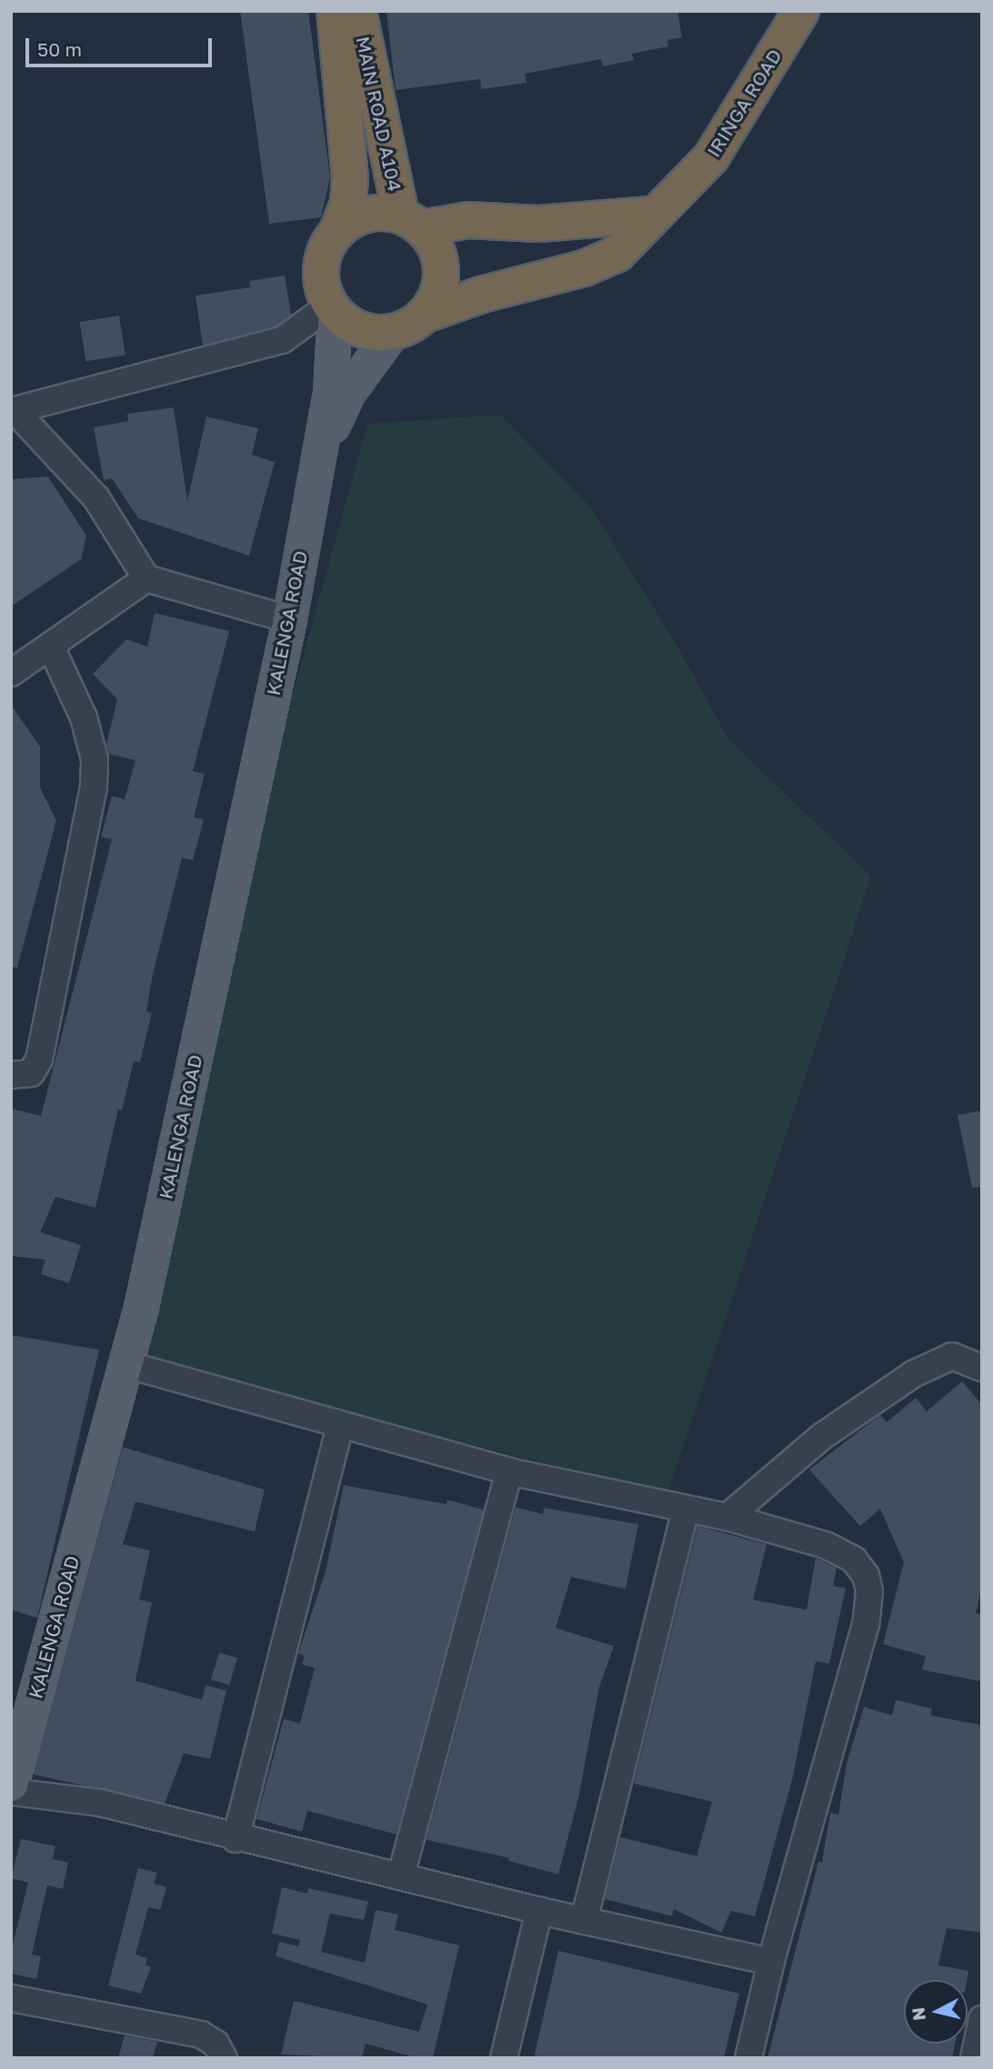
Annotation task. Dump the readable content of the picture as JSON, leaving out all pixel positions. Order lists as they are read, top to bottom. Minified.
{"streets":{"highway":["IRINGA ROAD","MAIN ROAD A104"],"main road":["KALENGA ROAD"]},"crossings":[["IRINGA ROAD","MAIN ROAD A104"],["IRINGA ROAD","KALENGA ROAD"],["MAIN ROAD A104","KALENGA ROAD"]],"scale_bar":"50 m","north":"left"}
